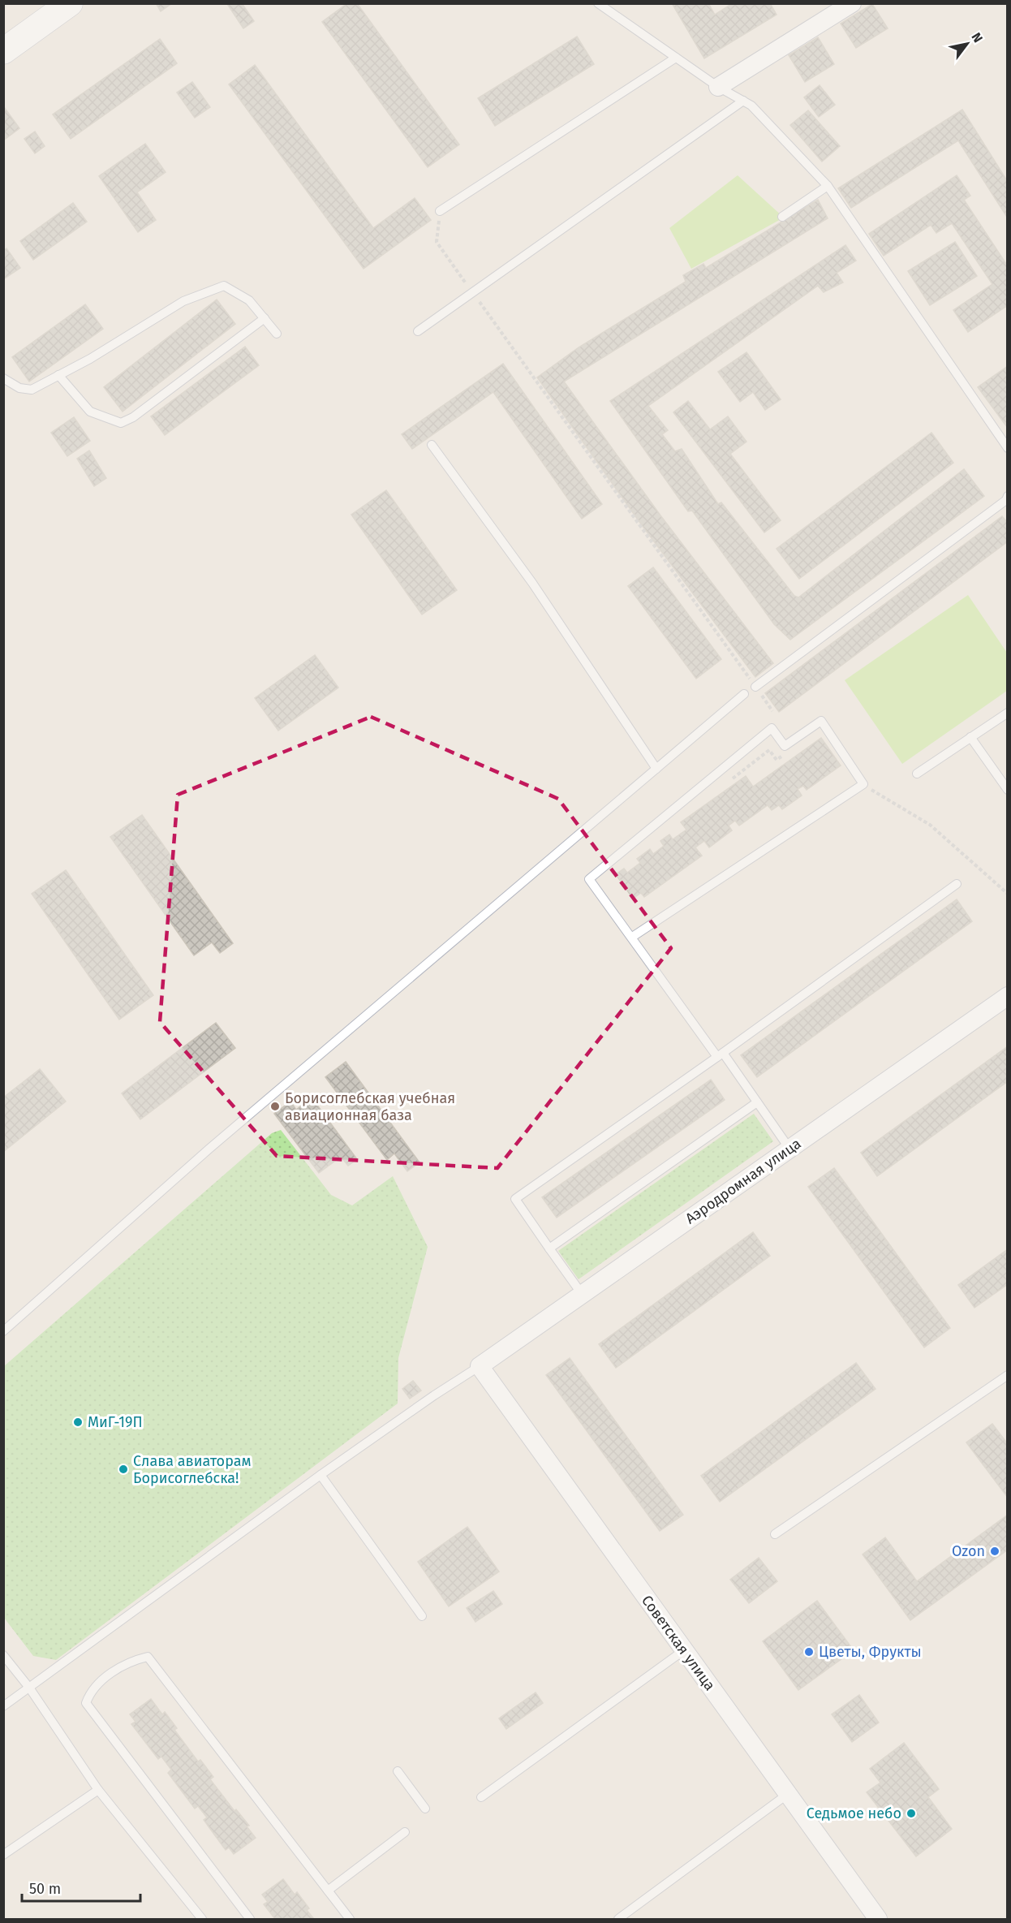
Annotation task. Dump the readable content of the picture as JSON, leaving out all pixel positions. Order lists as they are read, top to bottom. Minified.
{"streets":{"street":["Аэродромная улица","Советская улица"]},"crossings":[["Аэродромная улица","Советская улица"]],"places":["Борисоглебская учебная авиационная база","МиГ-19П","Слава авиаторам Борисоглебска!","Ozon","Цветы, Фрукты","Седьмое небо"],"scale_bar":"50 m","north":"top right"}
